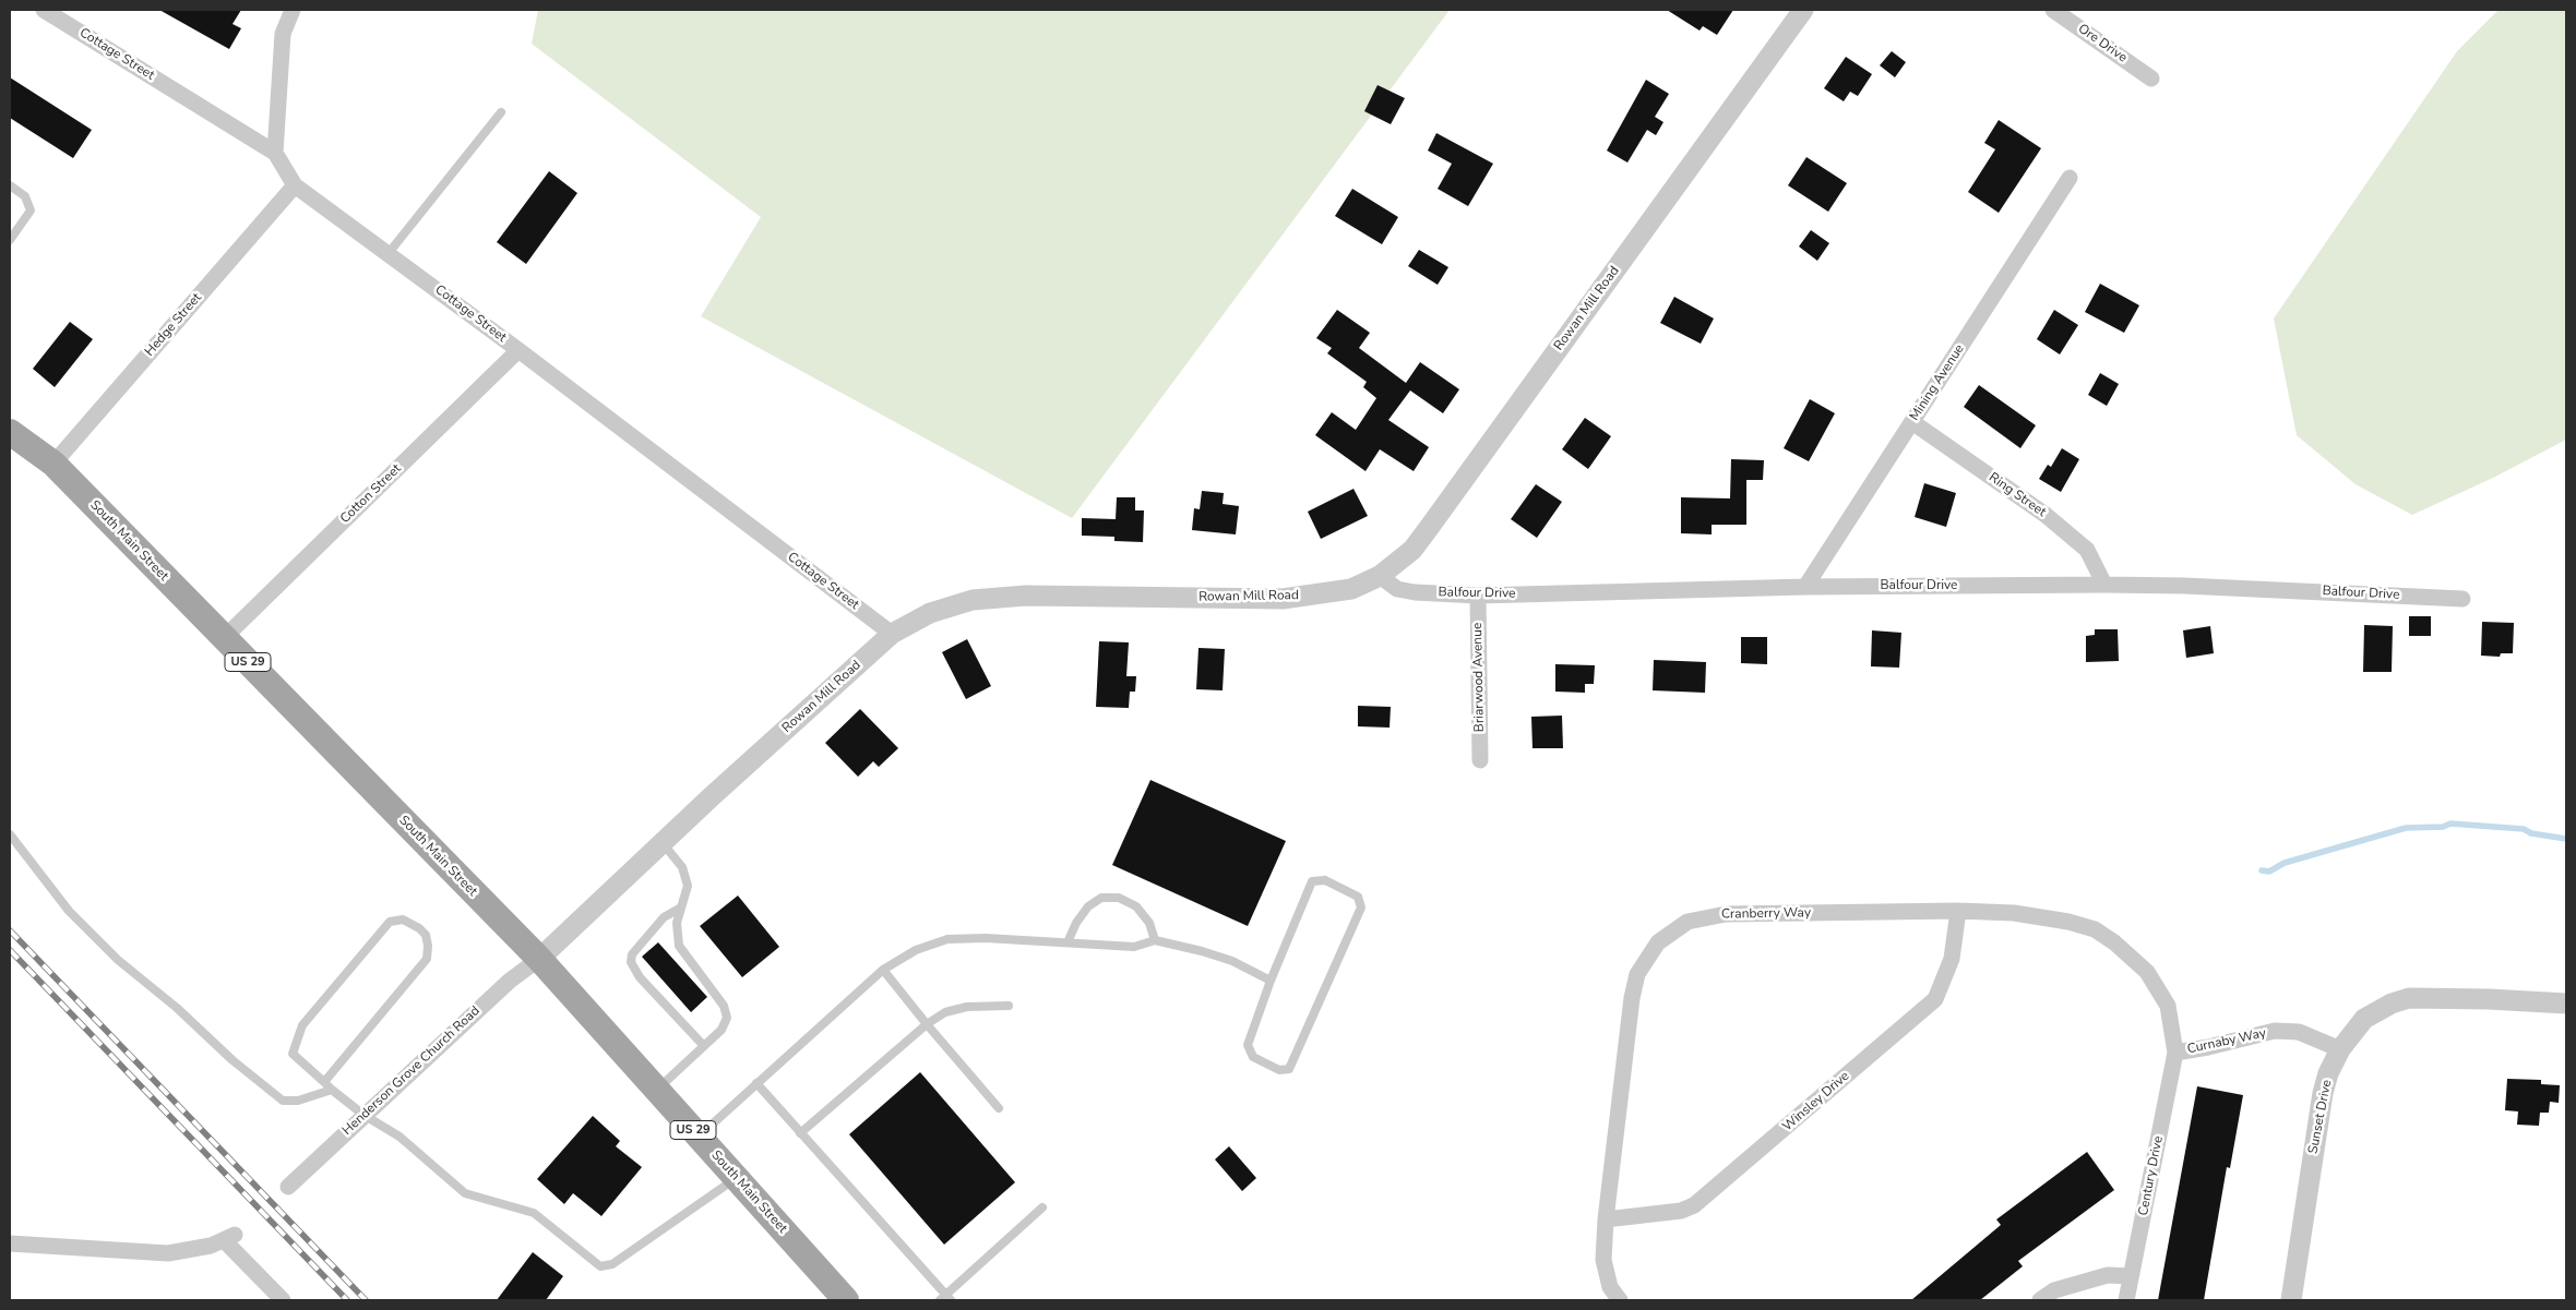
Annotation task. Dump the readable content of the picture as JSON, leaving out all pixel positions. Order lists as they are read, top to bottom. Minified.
{"streets":{"main road":["South Main Street","US 29"],"street":["Ore Drive","Cottage Street","Rowan Mill Road","Hedge Street","Mining Avenue","Cotton Street","Ring Street","Balfour Drive","Briarwood Avenue","Cranberry Way","Curnaby Way","Henderson Grove Church Road","Winsley Drive","Sunset Drive","Century Drive"]},"crossings":[["Cottage Street","Rowan Mill Road"],["Cottage Street","Hedge Street"],["Cottage Street","Cotton Street"],["Rowan Mill Road","South Main Street"],["Rowan Mill Road","Balfour Drive"],["Rowan Mill Road","Henderson Grove Church Road"],["Hedge Street","South Main Street"],["Mining Avenue","Ring Street"],["Mining Avenue","Balfour Drive"],["Cotton Street","South Main Street"],["Ring Street","Balfour Drive"],["South Main Street","Henderson Grove Church Road"],["Balfour Drive","Briarwood Avenue"],["Cranberry Way","Curnaby Way"],["Cranberry Way","Winsley Drive"],["Cranberry Way","Century Drive"],["Curnaby Way","Sunset Drive"],["Curnaby Way","Century Drive"]]}
